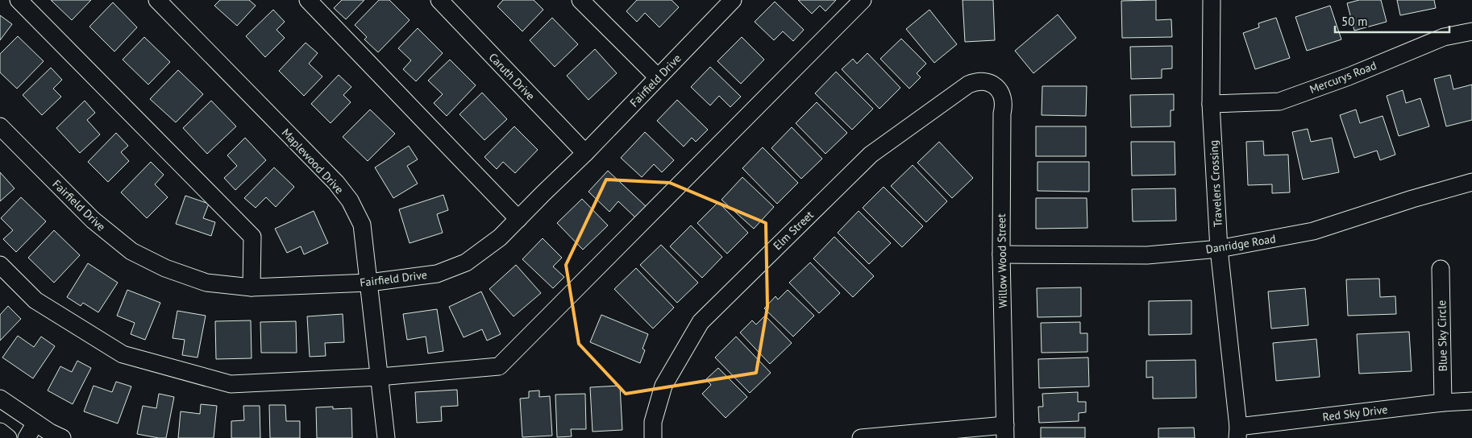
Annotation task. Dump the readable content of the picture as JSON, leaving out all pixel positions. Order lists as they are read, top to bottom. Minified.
{"streets":{"street":["Caruth Drive","Mercurys Road","Fairfield Drive","Maplewood Drive","Travelers Crossing","Elm Street","Danridge Road","Willow Wood Street","Blue Sky Circle","Red Sky Drive"]},"crossings":[["Caruth Drive","Fairfield Drive"],["Mercurys Road","Travelers Crossing"],["Fairfield Drive","Maplewood Drive"],["Travelers Crossing","Danridge Road"],["Travelers Crossing","Red Sky Drive"],["Elm Street","Willow Wood Street"],["Danridge Road","Willow Wood Street"],["Blue Sky Circle","Red Sky Drive"]],"scale_bar":"50 m"}
